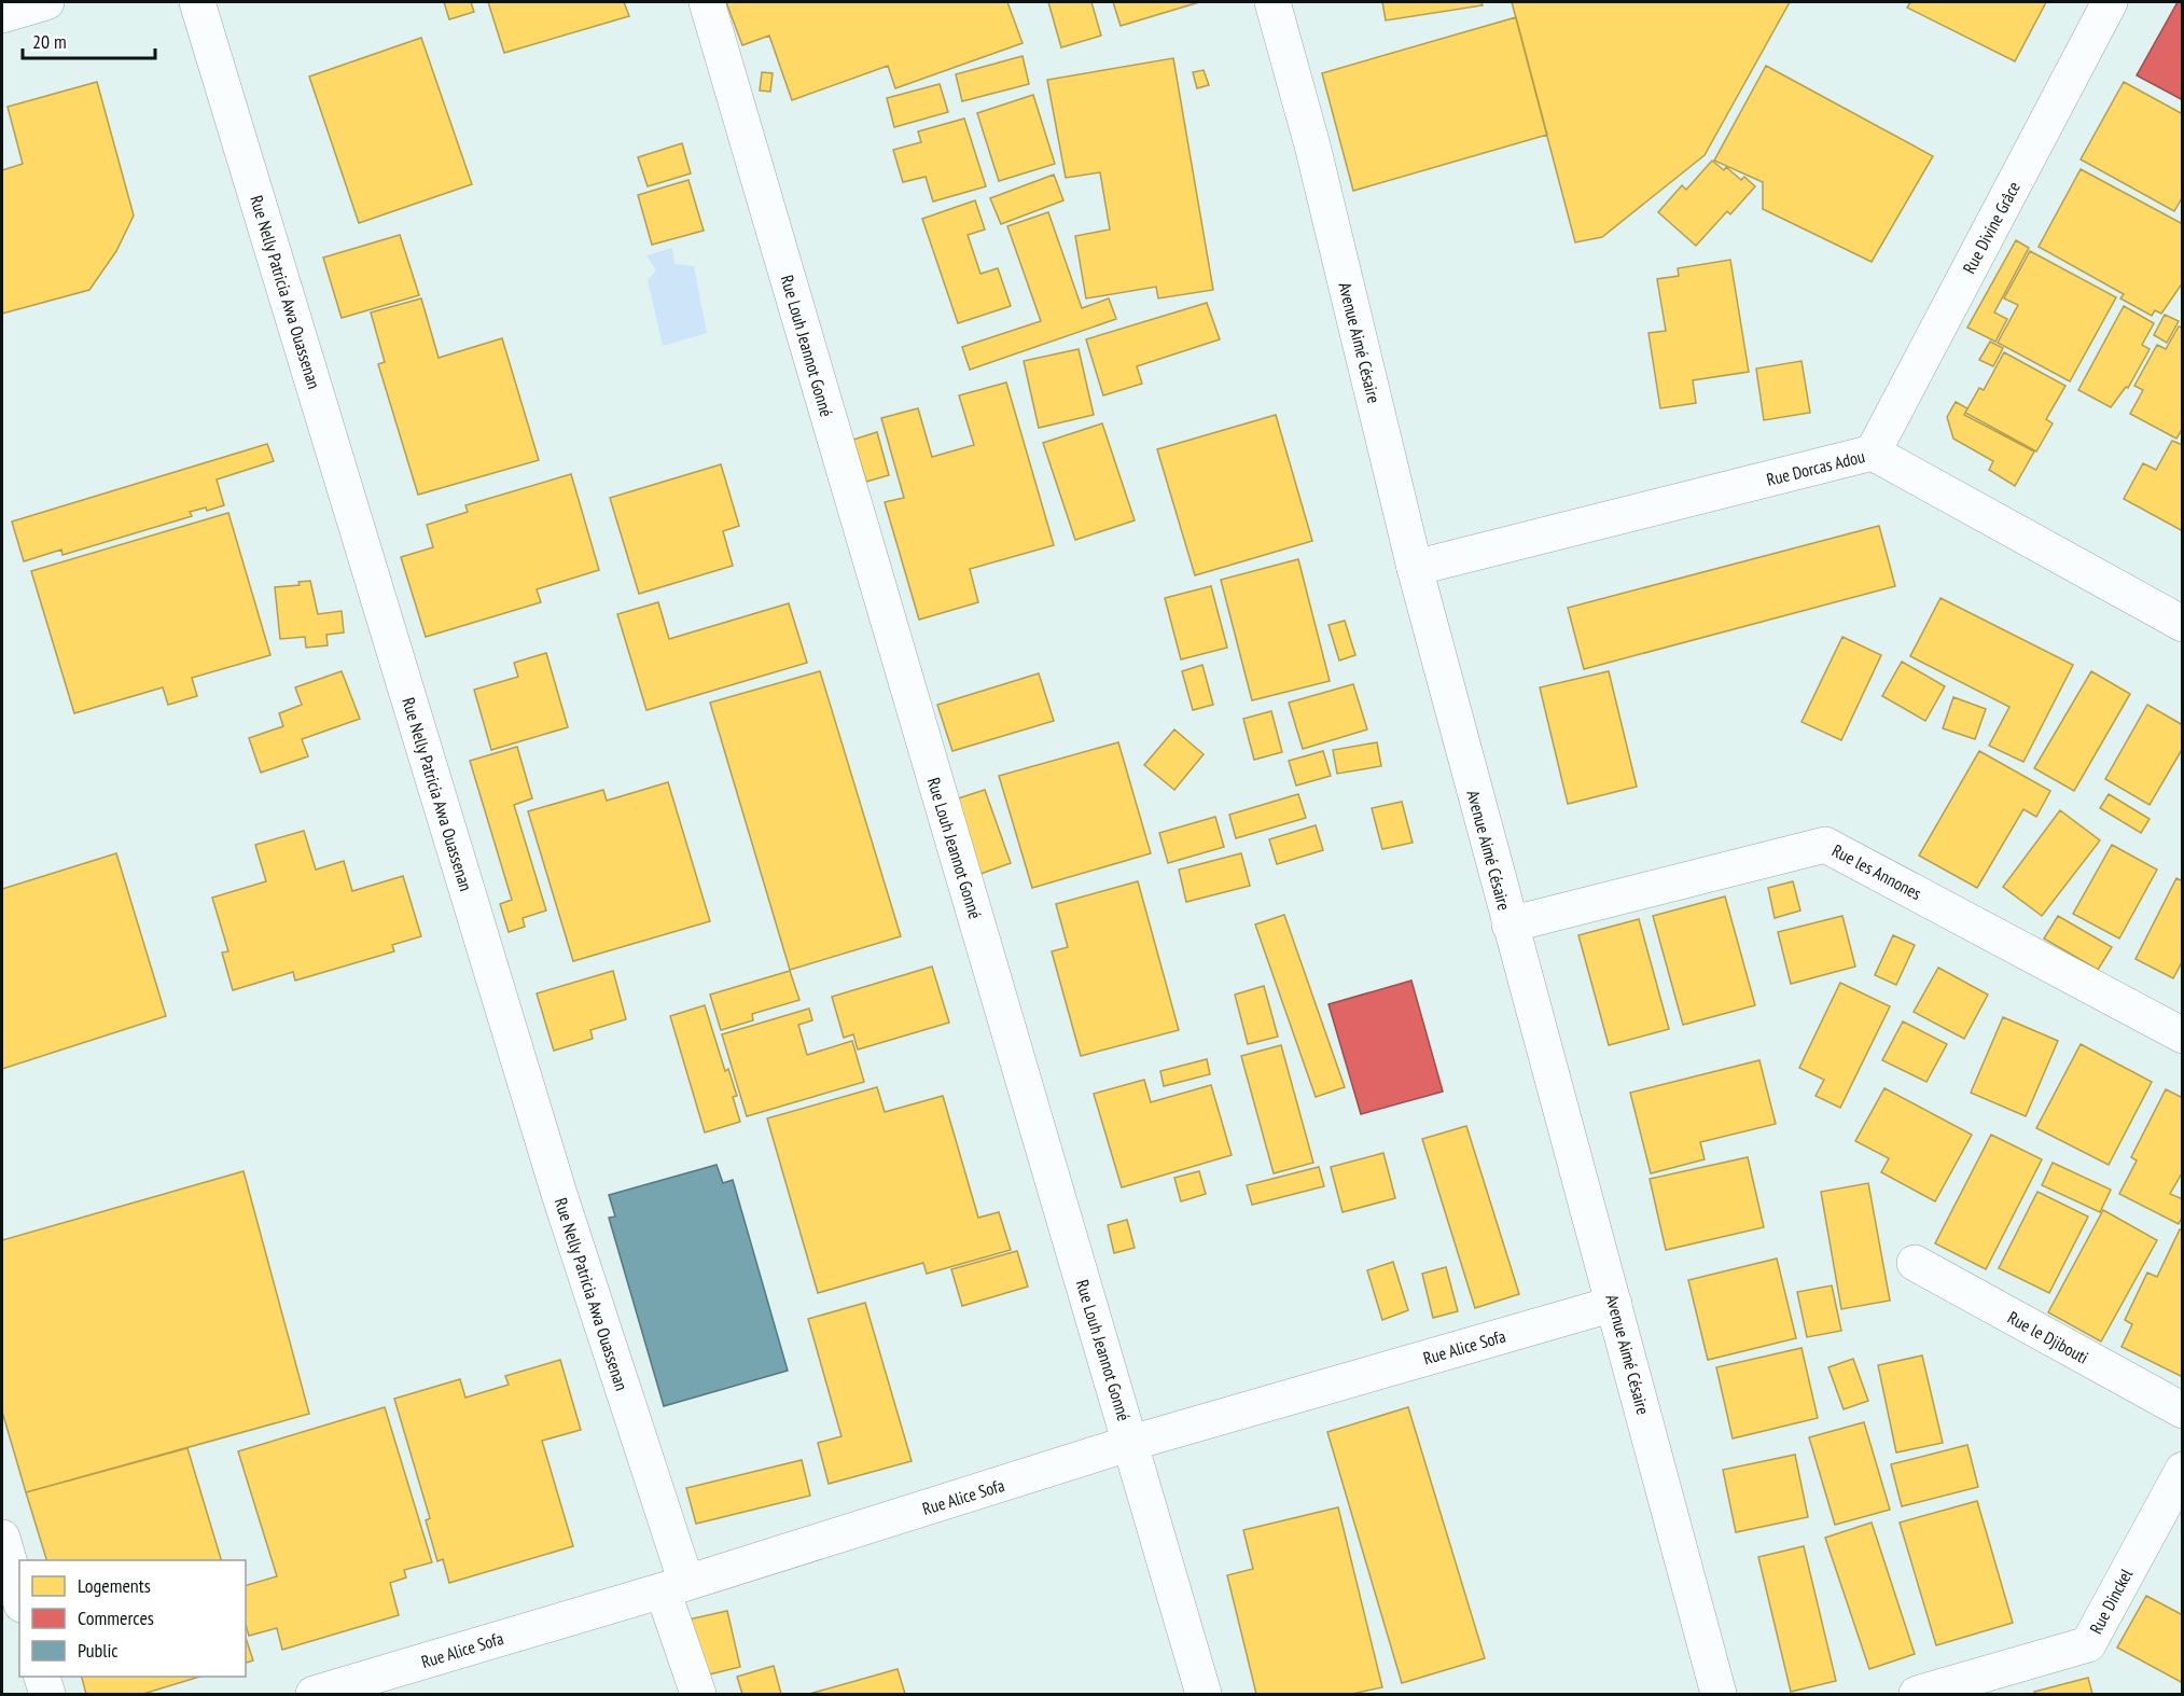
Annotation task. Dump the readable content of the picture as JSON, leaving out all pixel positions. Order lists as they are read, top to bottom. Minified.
{"streets":{"street":["Rue Divine Grâce","Rue Nelly Patricia Awa Ouassenan","Avenue Aimé Césaire","Rue Louh Jeannot Gonné","Rue Dorcas Adou","Rue les Annones","Rue le Djibouti","Rue Alice Sofa","Rue Dinckel"]},"crossings":[["Rue Divine Grâce","Rue Dorcas Adou"],["Rue Nelly Patricia Awa Ouassenan","Rue Alice Sofa"],["Avenue Aimé Césaire","Rue Dorcas Adou"],["Avenue Aimé Césaire","Rue les Annones"],["Avenue Aimé Césaire","Rue Alice Sofa"],["Rue Louh Jeannot Gonné","Rue Alice Sofa"]],"legend":["Logements","Commerces","Public"],"scale_bar":"20 m"}
